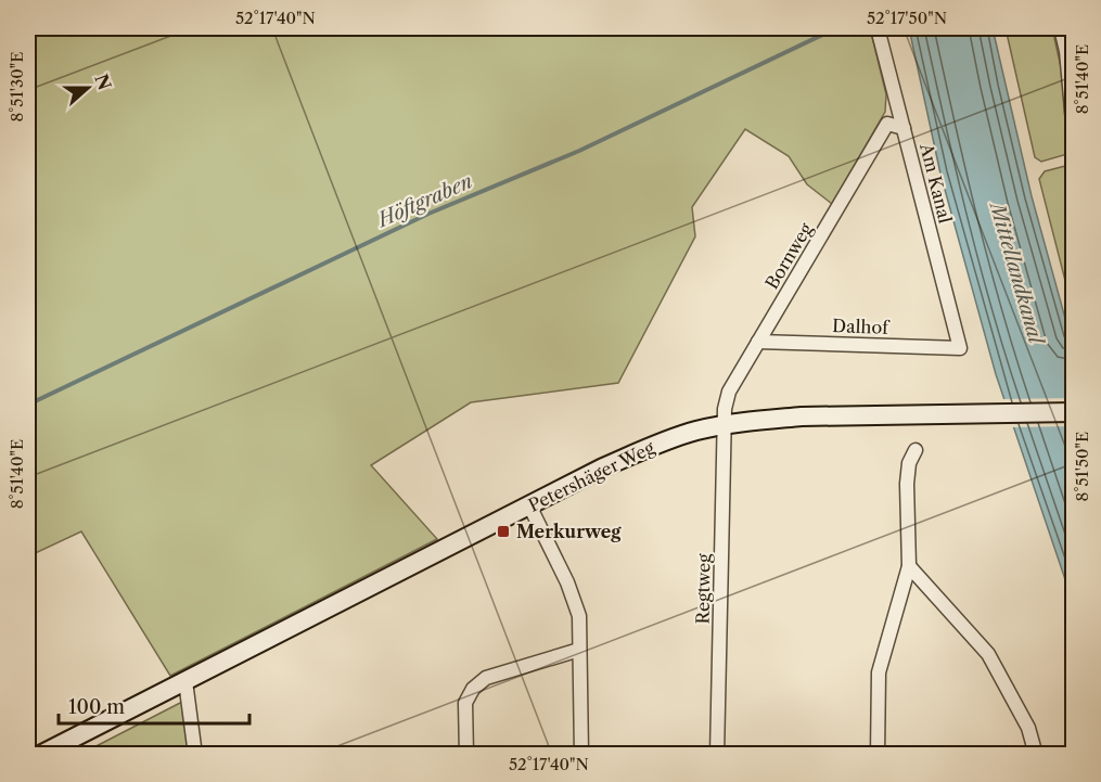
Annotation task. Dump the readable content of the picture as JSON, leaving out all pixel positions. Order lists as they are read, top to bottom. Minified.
{"streets":{"street":["Am Kanal","Bornweg","Dalhof","Petershäger Weg","Regtweg"]},"crossings":[["Am Kanal","Bornweg"],["Am Kanal","Dalhof"],["Bornweg","Dalhof"],["Bornweg","Petershäger Weg"],["Bornweg","Regtweg"],["Petershäger Weg","Regtweg"]],"water":["Höftgraben","Mittellandkanal"],"places":{"transit":["Merkurweg"]},"scale_bar":"100 m","north":"right","coordinates":["52°17'40\"N","52°17'50\"N","8°51'40\"E","8°51'30\"E","8°51'50\"E"]}
